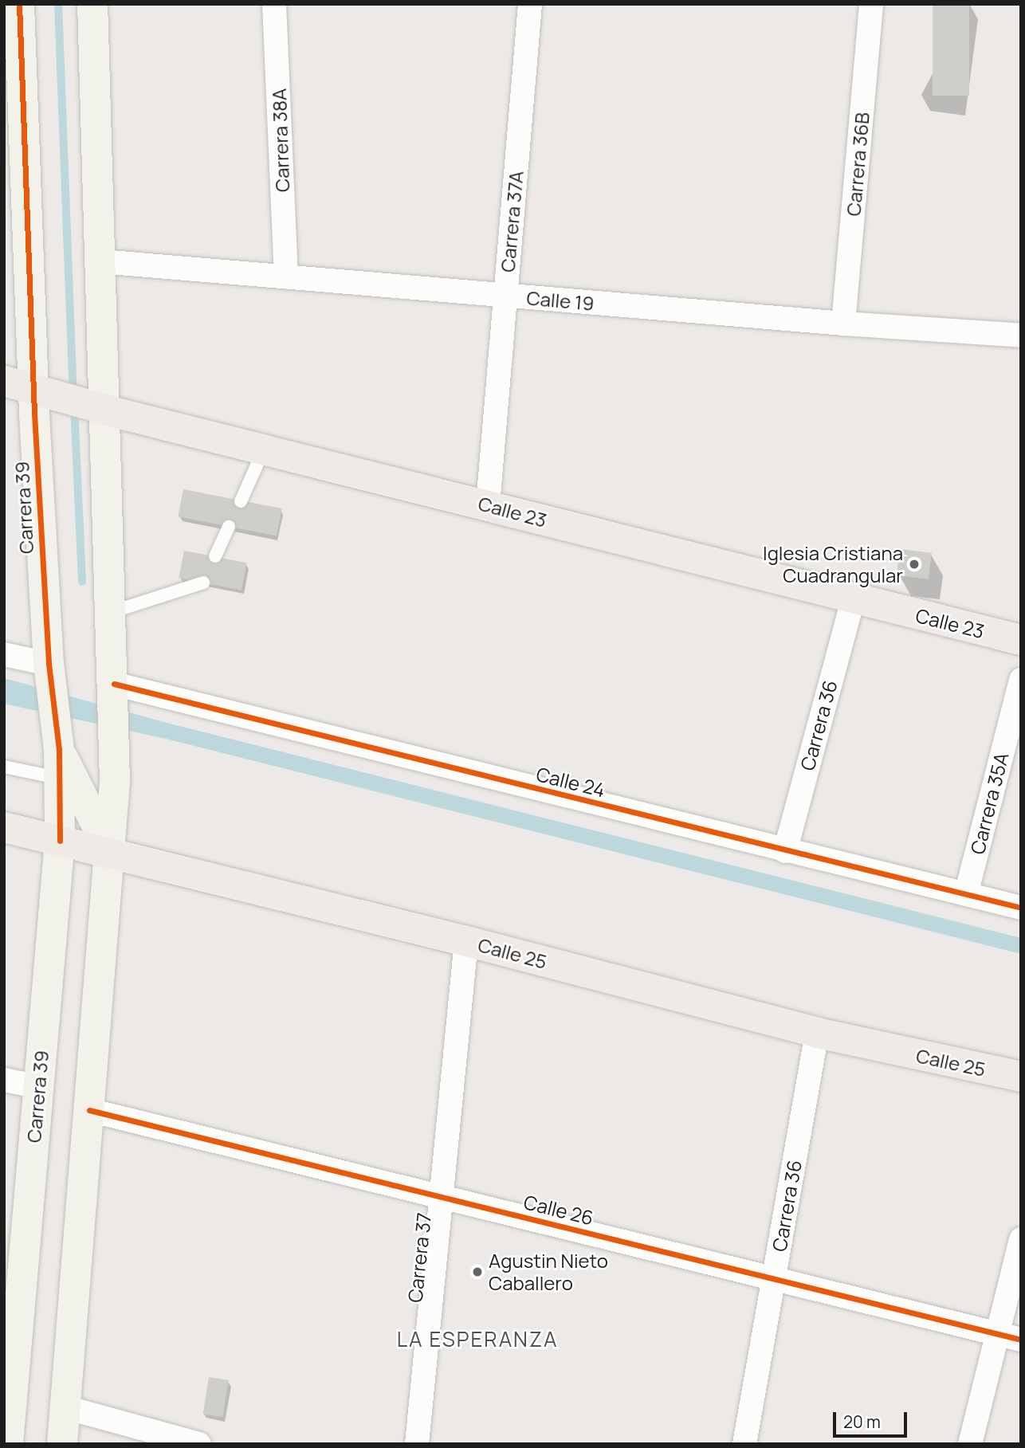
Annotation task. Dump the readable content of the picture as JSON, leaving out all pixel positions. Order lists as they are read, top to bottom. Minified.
{"streets":{"main road":["Carrera 39","Calle 23","Calle 25"],"street":["Carrera 38A","Carrera 36B","Carrera 37A","Calle 19","Carrera 36","Calle 24","Carrera 35A","Calle 26","Carrera 37"]},"crossings":[["Carrera 38A","Calle 19"],["Carrera 36B","Calle 19"],["Carrera 37A","Calle 19"],["Carrera 37A","Calle 23"],["Carrera 39","Calle 23"],["Carrera 39","Calle 25"],["Calle 23","Carrera 36"],["Carrera 36","Calle 24"],["Carrera 36","Calle 25"],["Carrera 36","Calle 26"],["Calle 24","Carrera 35A"],["Calle 25","Carrera 37"],["Calle 26","Carrera 37"]],"districts":["LA ESPERANZA"],"places":["Iglesia Cristiana Cuadrangular","Agustin Nieto Caballero"],"scale_bar":"20 m"}
